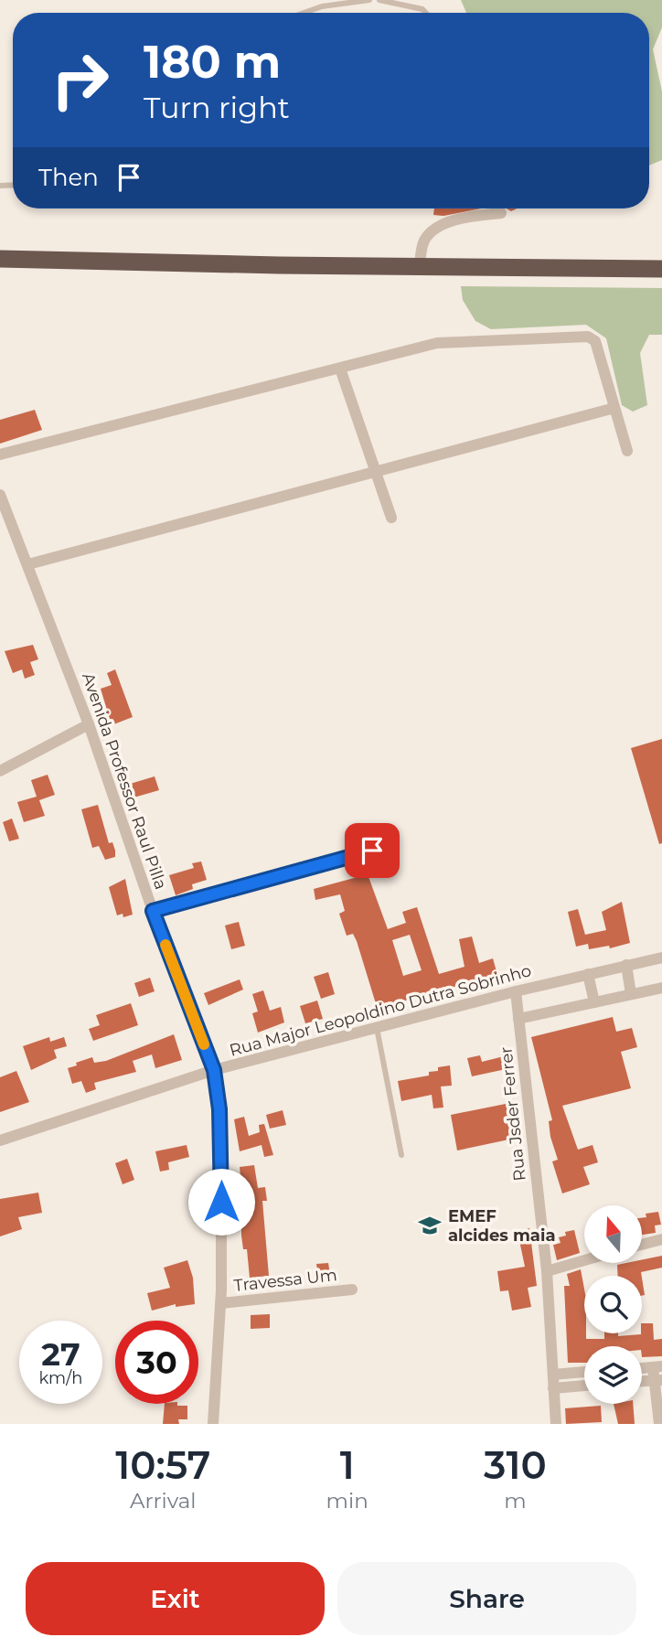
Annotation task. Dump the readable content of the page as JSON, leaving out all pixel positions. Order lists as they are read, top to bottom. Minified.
{"streets":{"street":["Avenida Professor Raul Pilla","Rua Major Leopoldino Dutra Sobrinho","Rua Jsder Ferrer","Travessa Um"]},"crossings":[["Avenida Professor Raul Pilla","Rua Major Leopoldino Dutra Sobrinho"],["Avenida Professor Raul Pilla","Travessa Um"],["Rua Major Leopoldino Dutra Sobrinho","Rua Jsder Ferrer"]],"places":{"school or university":["EMEF alcides maia"]},"north":"top","page":{"turn":["180 m","Turn right"],"then":"Then","speed":"27 km/h","limit":"30","eta":["10:57","Arrival","1","min","310","m"],"buttons":["Exit","Share"]}}
